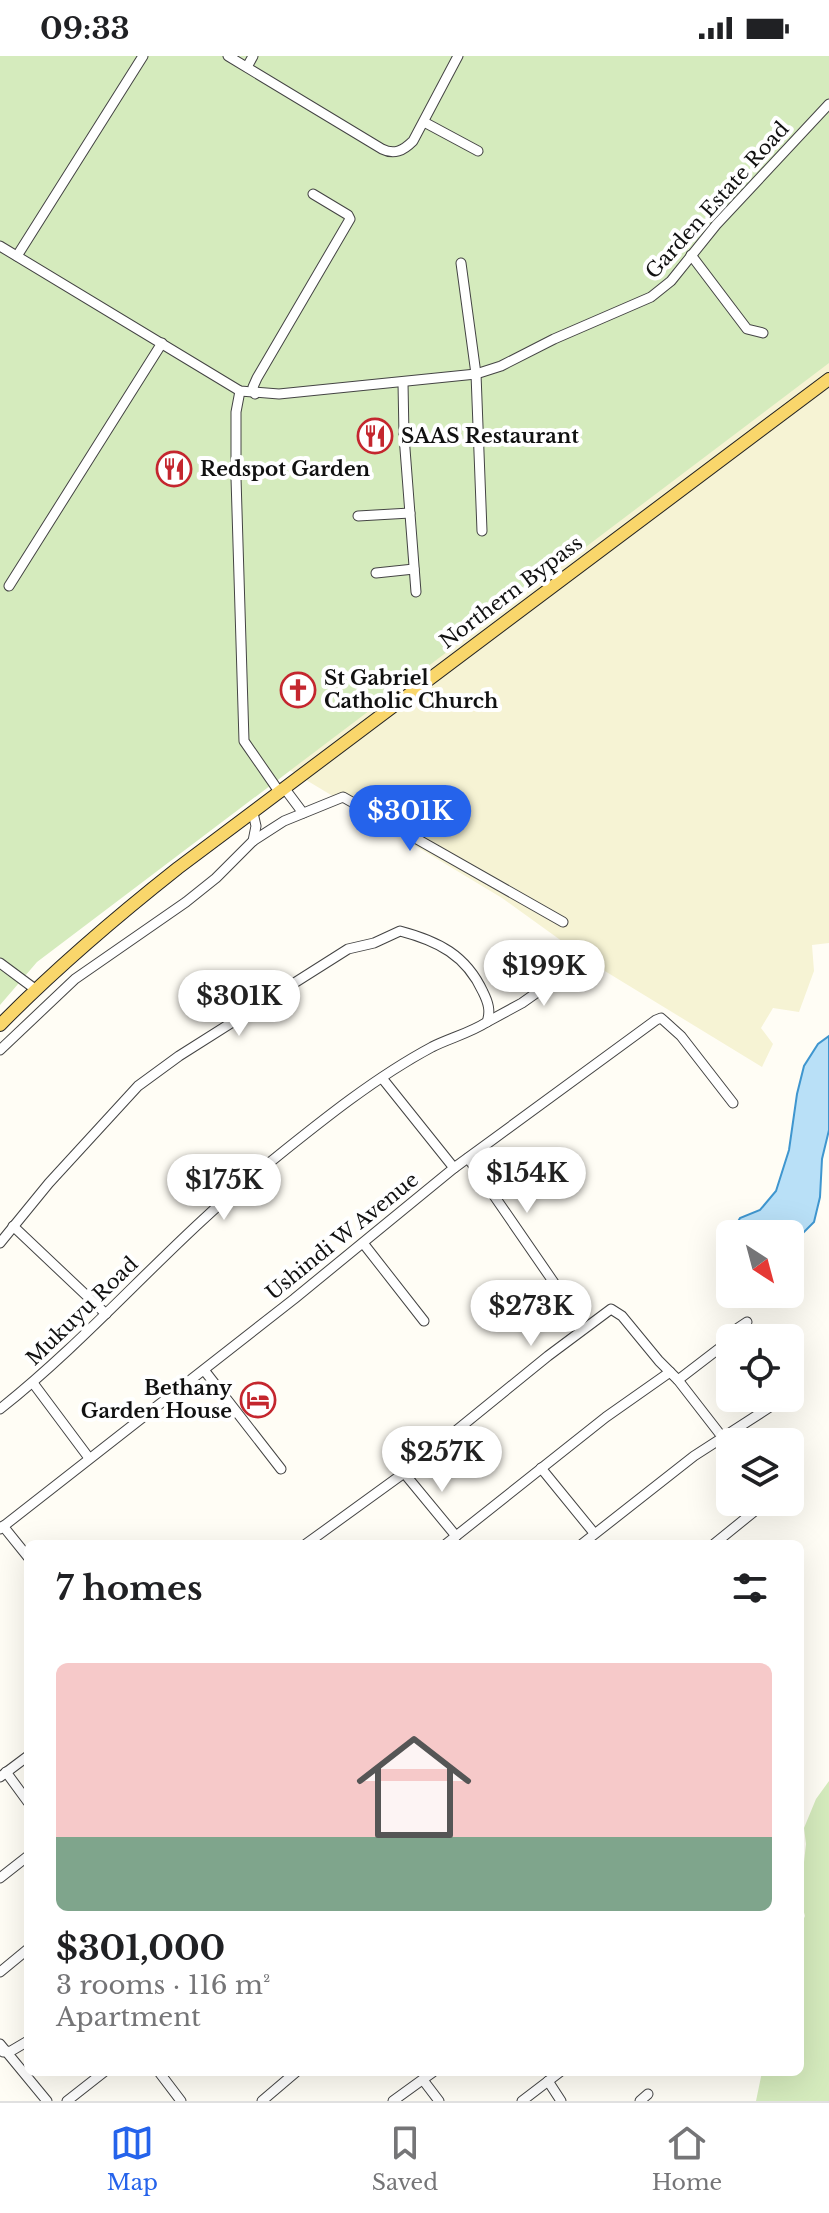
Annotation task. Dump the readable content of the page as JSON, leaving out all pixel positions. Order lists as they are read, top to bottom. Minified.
{"streets":{"main road":["Northern Bypass"],"street":["Garden Estate Road","Ushindi W Avenue","Mukuyu Road"]},"places":{"restaurant":["SAAS Restaurant","Redspot Garden"],"church":["St Gabriel Catholic Church"],"hotel":["Bethany Garden House"]},"north":"bottom right","page":{"status":"09:33","price":["$301K","$199K","$301K","$154K","$175K","$273K","$257K"],"heading":"7 homes","list":[{"name":"$301,000","note":"3 rooms · 116 m² · Apartment"}],"tabs":["Map","Saved","Home"]}}
